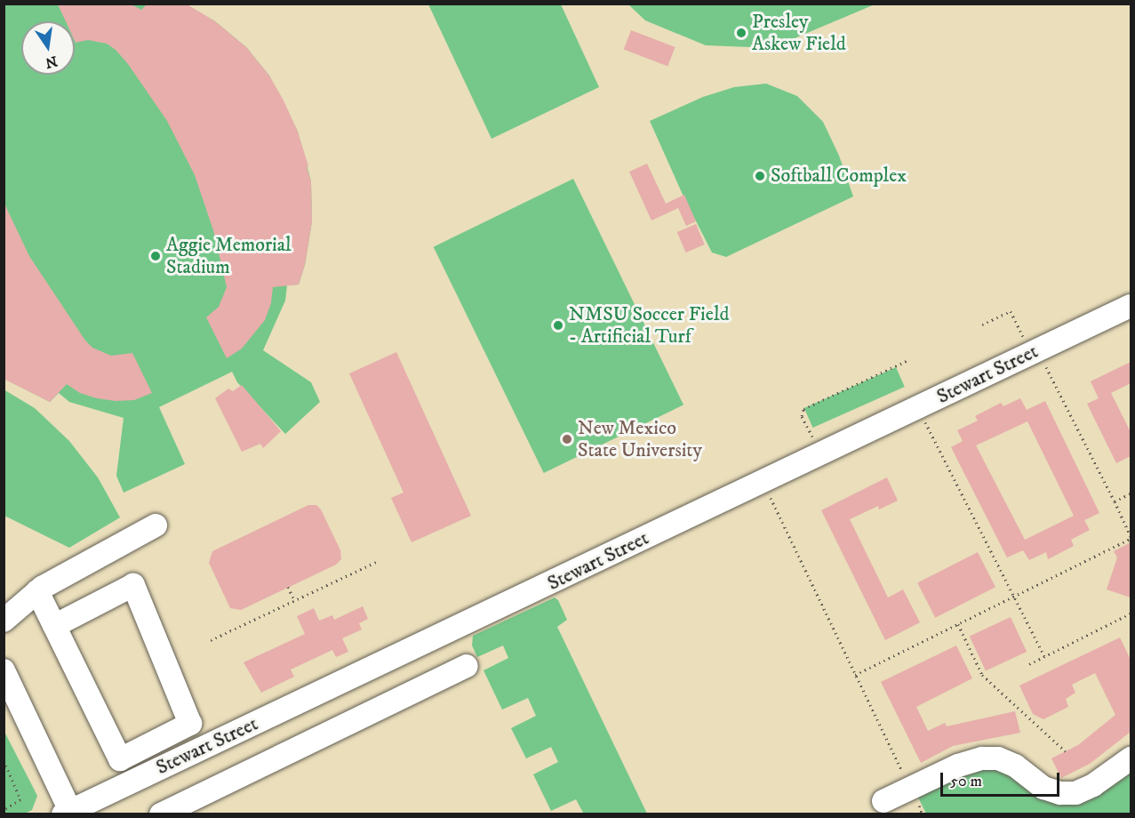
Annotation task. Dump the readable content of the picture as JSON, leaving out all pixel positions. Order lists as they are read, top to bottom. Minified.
{"streets":{"street":["Stewart Street"]},"places":["Presley Askew Field","Softball Complex","Aggie Memorial Stadium","NMSU Soccer Field - Artificial Turf","New Mexico State University"],"scale_bar":"50 m","north":"bottom"}
